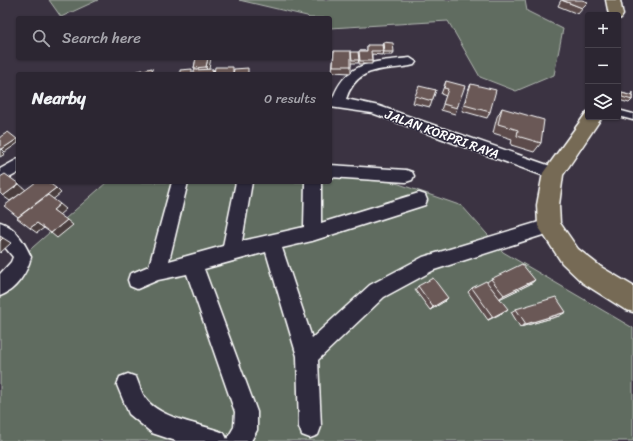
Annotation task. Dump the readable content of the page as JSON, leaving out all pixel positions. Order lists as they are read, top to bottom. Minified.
{"streets":{"street":["JALAN KORPRI RAYA"]},"page":{"map_buttons":["+","−"],"search":"Search here","heading":["Nearby","0 results"]}}
